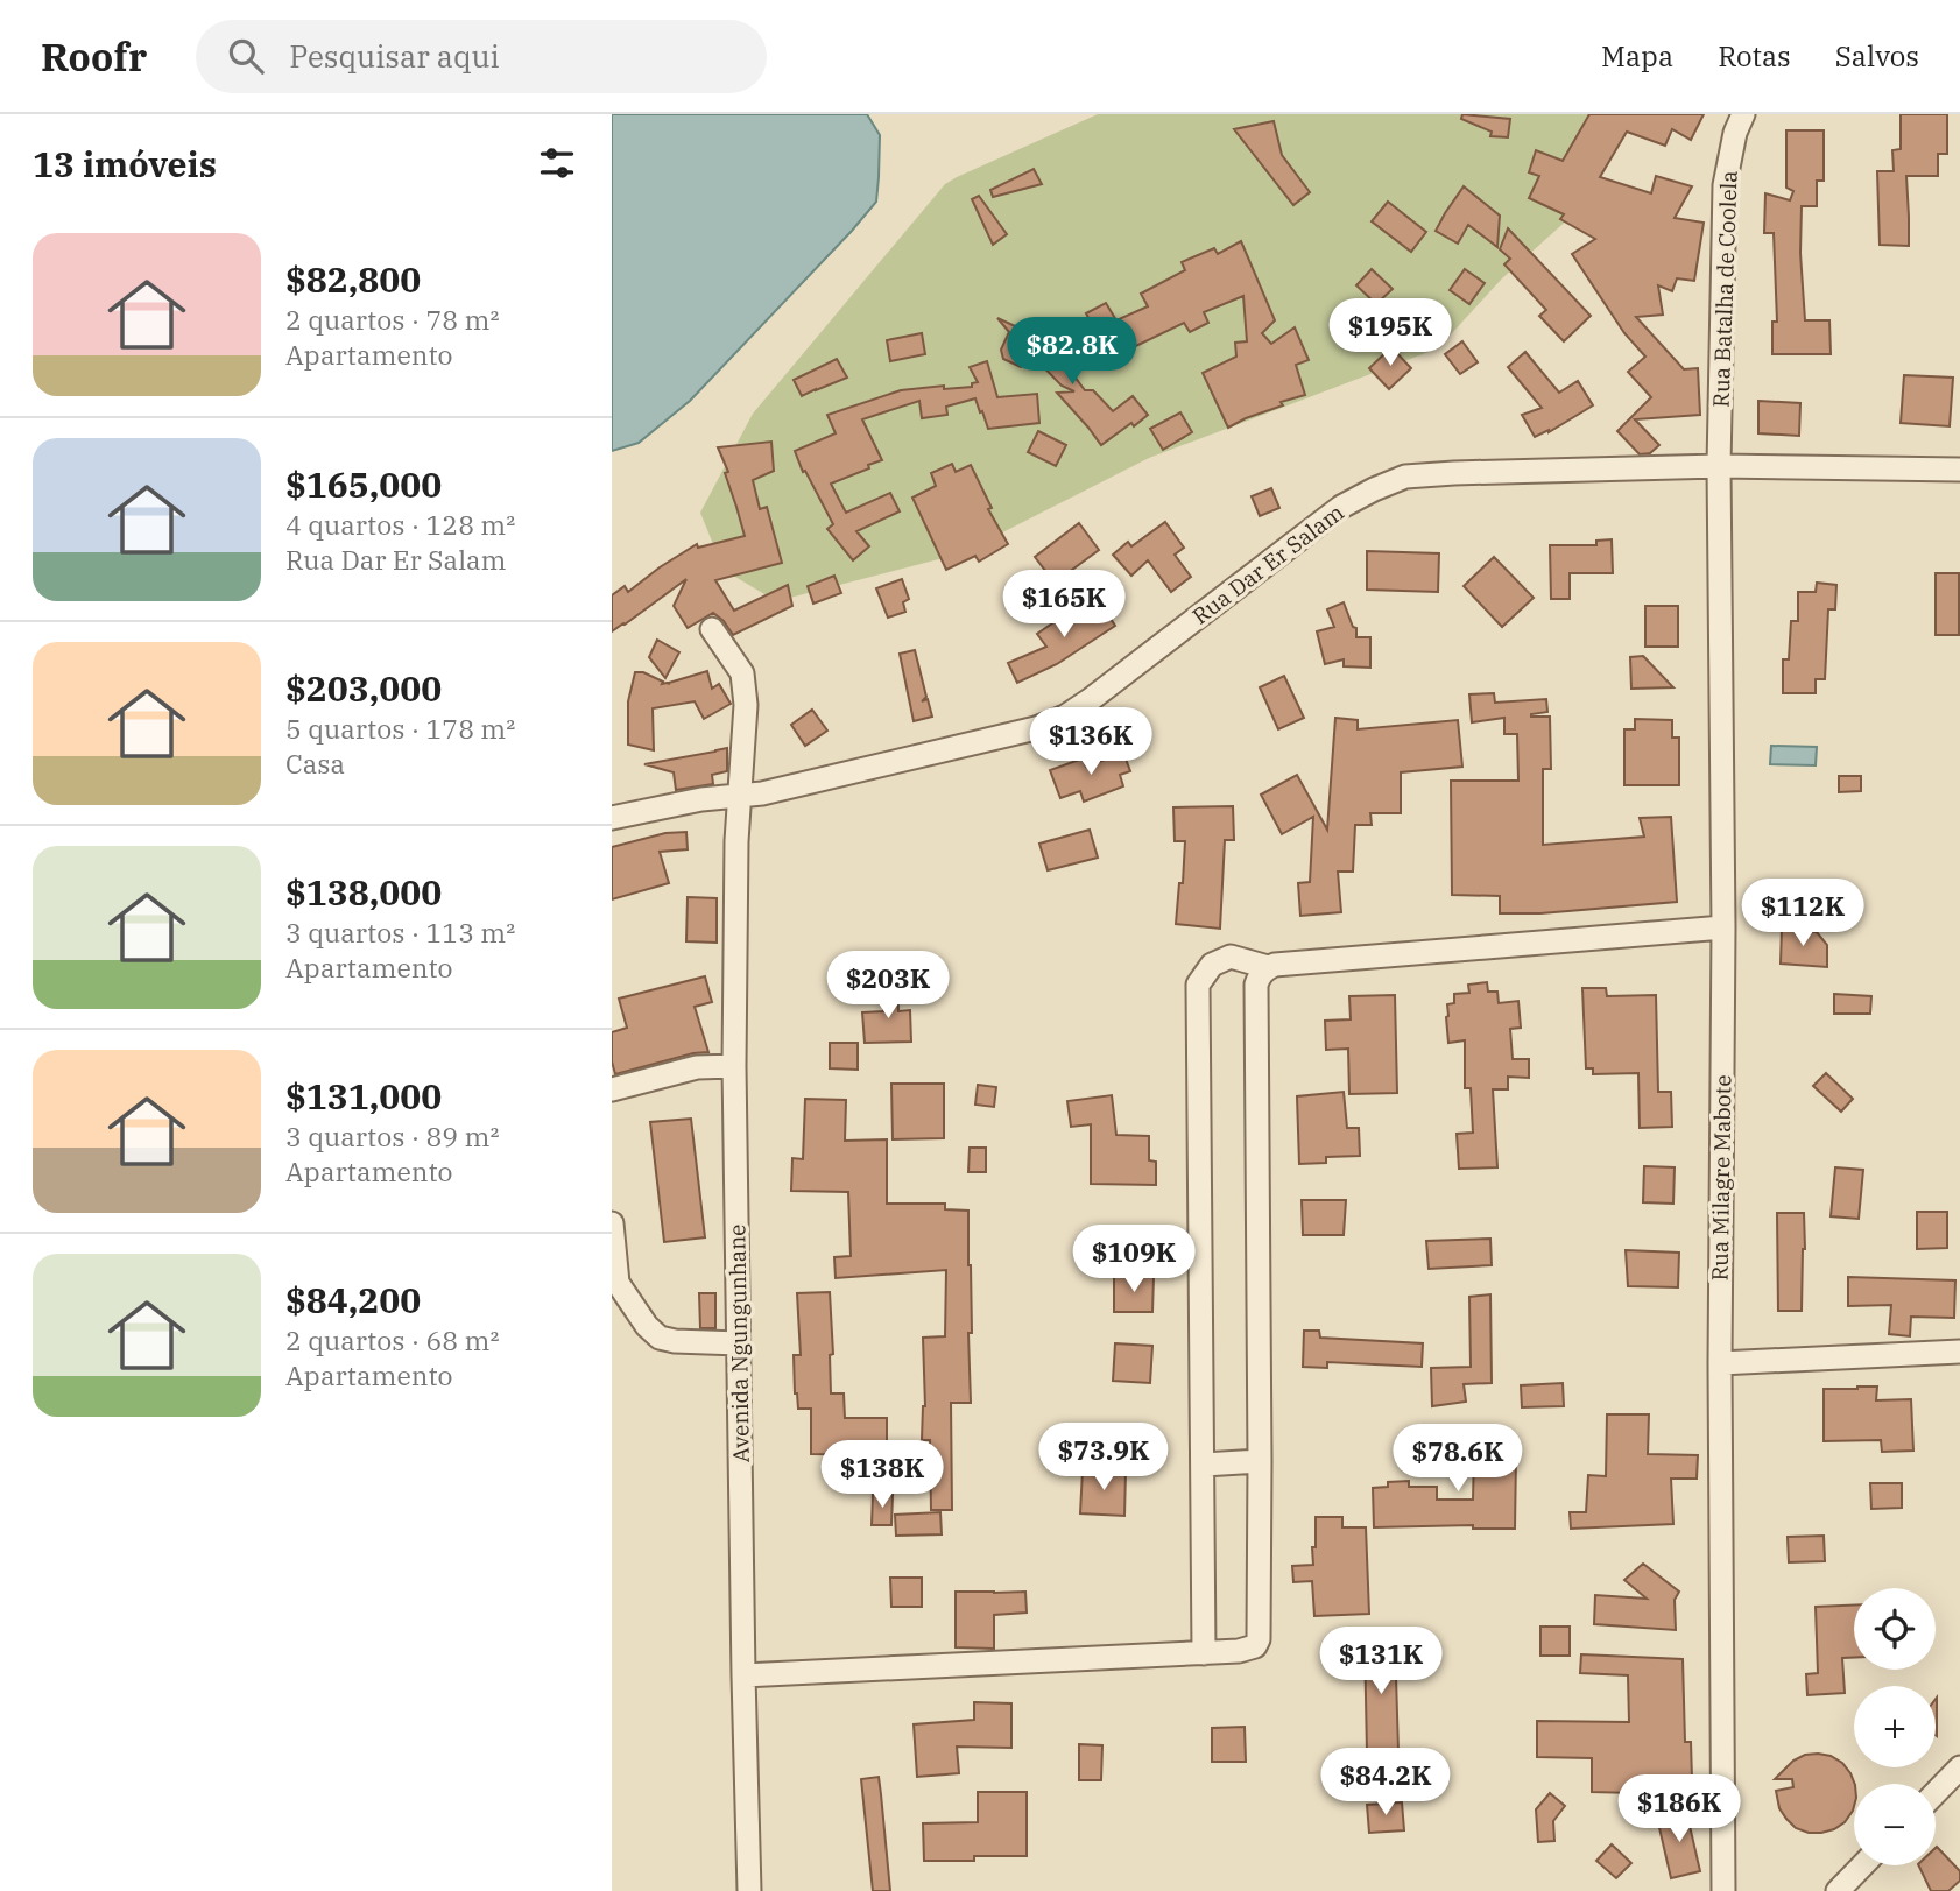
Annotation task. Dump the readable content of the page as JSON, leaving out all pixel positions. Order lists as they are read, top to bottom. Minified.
{"streets":{"street":["Rua Batalha de Coolela","Rua Dar Er Salam","Rua Milagre Mabote","Avenida Ngungunhane"]},"crossings":[["Rua Batalha de Coolela","Rua Dar Er Salam"],["Rua Batalha de Coolela","Rua Milagre Mabote"],["Rua Dar Er Salam","Rua Milagre Mabote"],["Rua Dar Er Salam","Avenida Ngungunhane"]],"page":{"header":"Roofr","search":"Pesquisar aqui","nav":["Mapa","Rotas","Salvos"],"heading":"13 imóveis","list":[{"name":"$82,800","note":"2 quartos · 78 m² · Apartamento"},{"name":"$165,000","note":"4 quartos · 128 m² · Rua Dar Er Salam"},{"name":"$203,000","note":"5 quartos · 178 m² · Casa"},{"name":"$138,000","note":"3 quartos · 113 m² · Apartamento"},{"name":"$131,000","note":"3 quartos · 89 m² · Apartamento"},{"name":"$84,200","note":"2 quartos · 68 m² · Apartamento"}],"price":["$195K","$82.8K","$165K","$136K","$112K","$203K","$109K","$73.9K","$78.6K","$138K","$131K","$84.2K","$186K"],"map_buttons":["+","−"]}}
